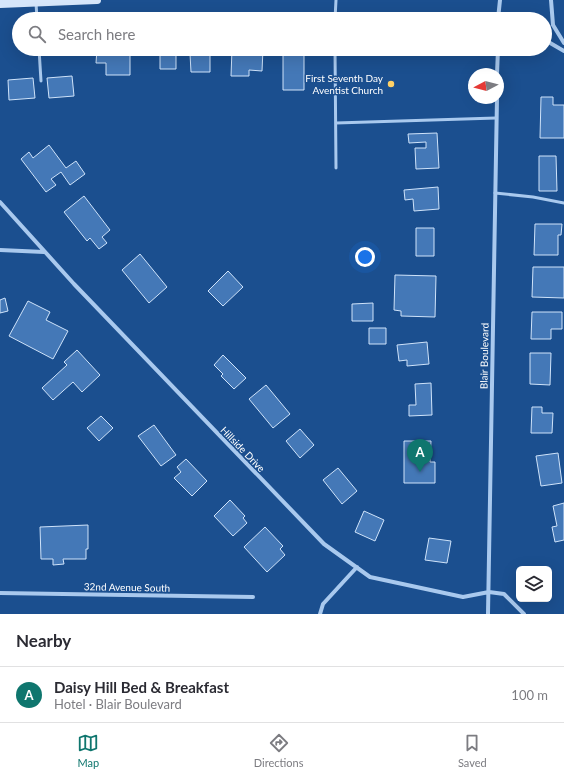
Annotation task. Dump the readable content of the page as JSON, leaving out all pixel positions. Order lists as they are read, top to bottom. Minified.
{"streets":{"street":["Blair Boulevard","Hillside Drive","32nd Avenue South"]},"crossings":[["Blair Boulevard","Hillside Drive"]],"places":["First Seventh Day Aventist Church"],"north":"left","page":{"search":"Search here","pins":"A","heading":"Nearby","list":[{"mark":"A","name":"Daisy Hill Bed & Breakfast","note":"Hotel · Blair Boulevard","value":"100 m"}],"nav":["Map","Directions","Saved"]}}
